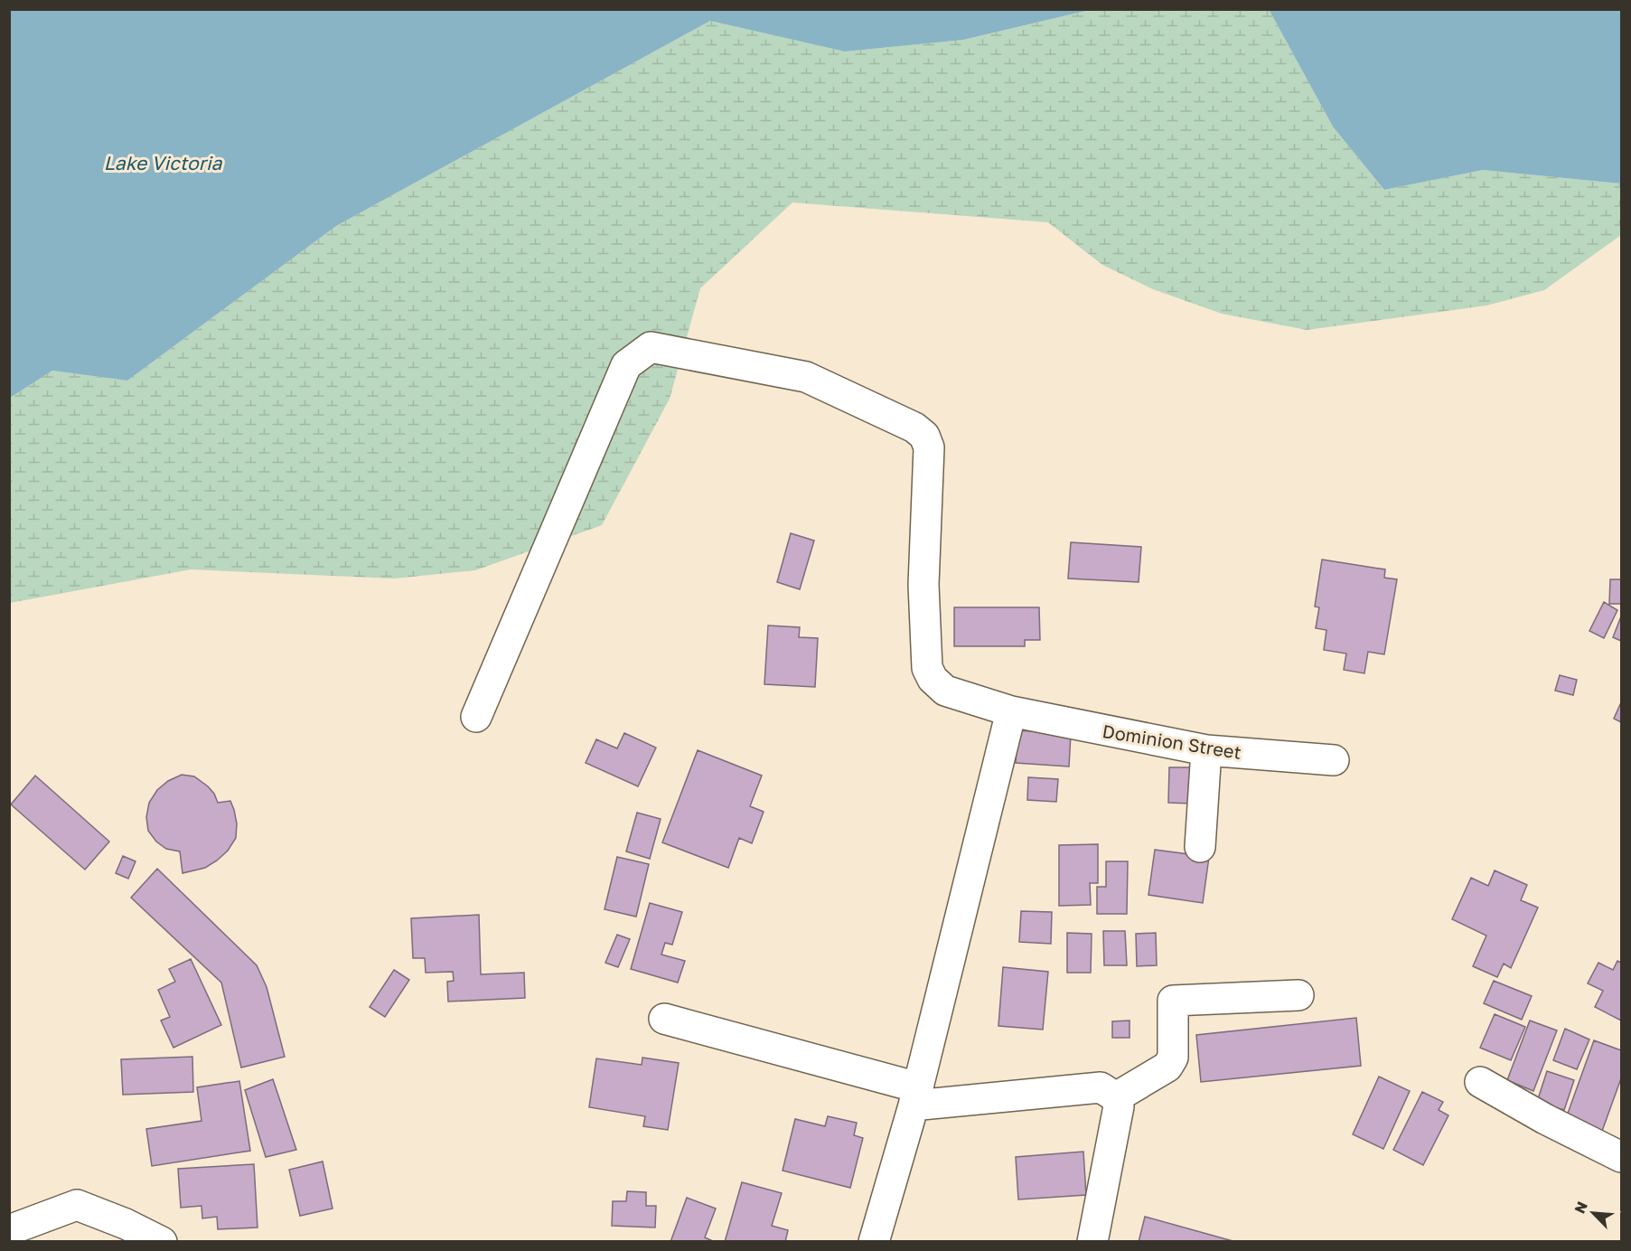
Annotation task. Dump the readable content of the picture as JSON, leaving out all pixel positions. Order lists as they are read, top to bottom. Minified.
{"streets":{"street":["Dominion Street"]},"water":["Lake Victoria"],"north":"top left"}
